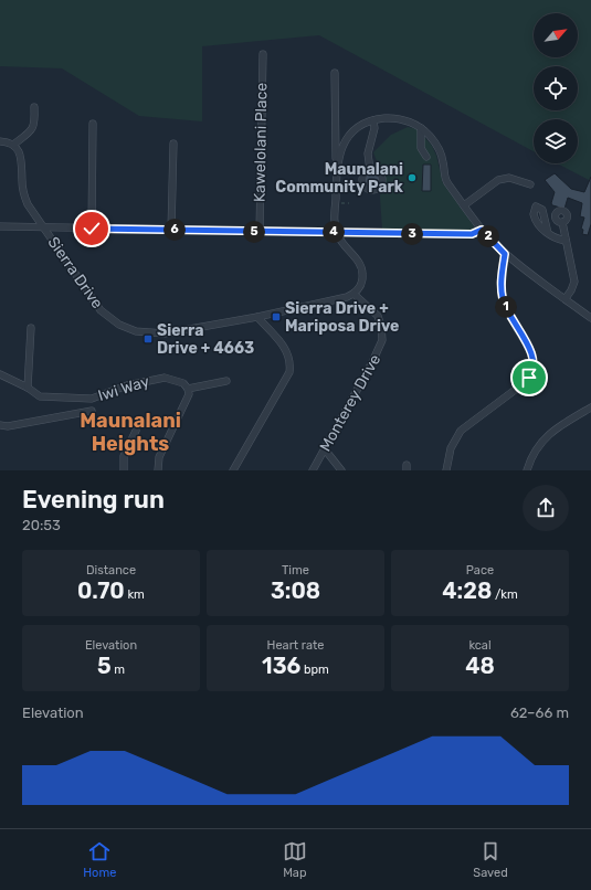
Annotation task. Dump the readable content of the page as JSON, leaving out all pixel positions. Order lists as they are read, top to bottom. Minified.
{"streets":{"street":["Kawelolani Place","Sierra Drive","Iwi Way","Monterey Drive"]},"crossings":[["Sierra Drive","Monterey Drive"]],"districts":["Maunalani Heights"],"places":{"other":["Maunalani Community Park"],"transit":["Sierra Drive + Mariposa Drive","Sierra Drive + 4663"]},"north":"top right","page":{"pins":["6","4","5","3","2","1"],"heading":["Evening run","20:53"],"stats":[["Distance","0.70 km"],["Time","3:08"],["Pace","4:28 /km"],["Elevation","5 m"],["Heart rate","136 bpm"],["kcal","48"]],"chart":["Elevation","62–66 m"],"tabs":["Home","Map","Saved"]}}
